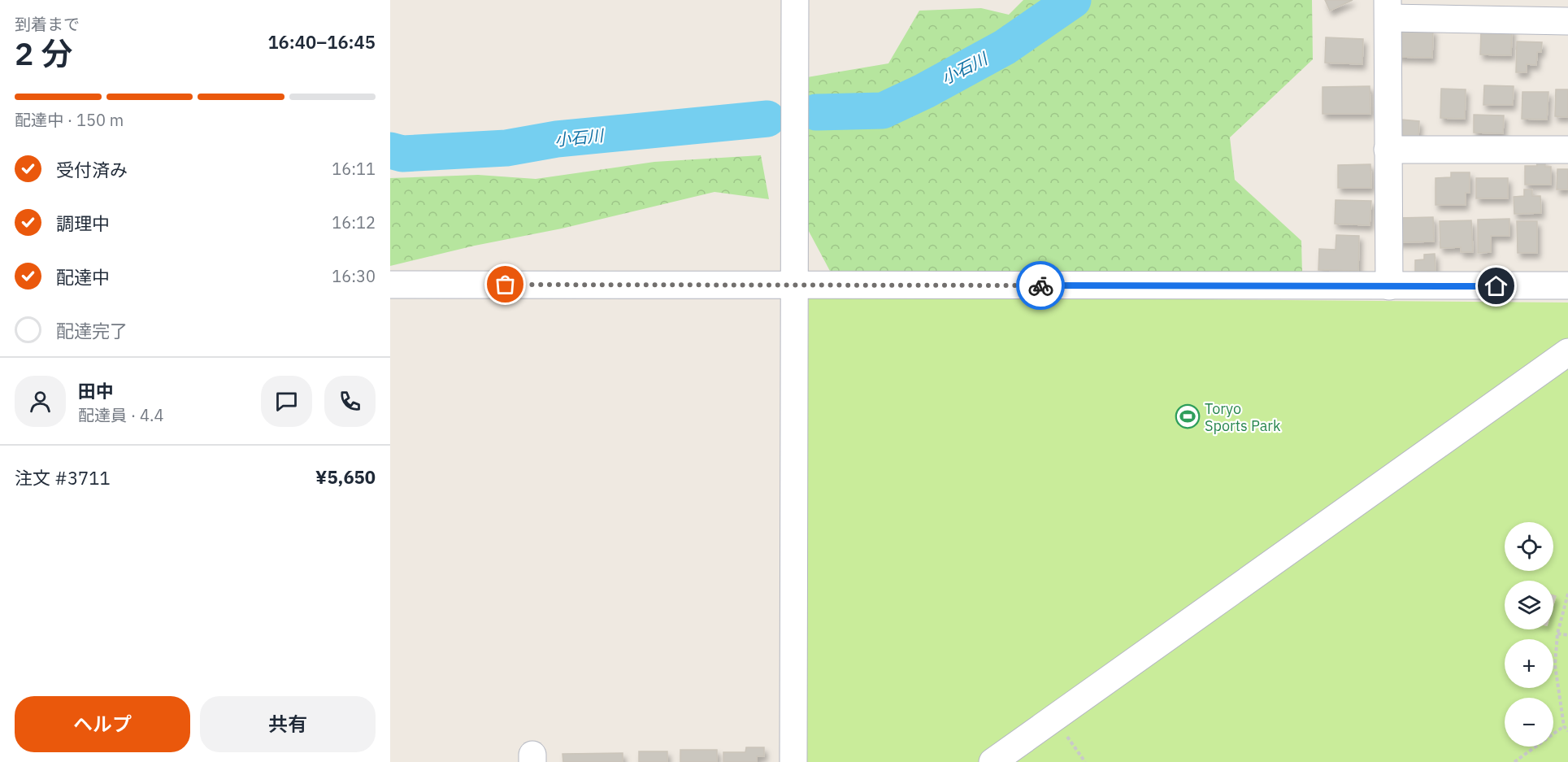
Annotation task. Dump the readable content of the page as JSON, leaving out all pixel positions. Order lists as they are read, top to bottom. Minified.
{"water":["小石川"],"places":{"sports":["Toryo Sports Park"]},"page":{"heading":["2 分","到着まで","16:40–16:45"],"panel":["田中","配達員 · 4.4","注文 #3711","¥5,650"],"bar":"配達中 · 150 m","list":[["受付済み","16:11"],["調理中","16:12"],["配達中","16:30"],"配達完了"],"map_buttons":["+","−"],"buttons":["ヘルプ","共有"]}}
